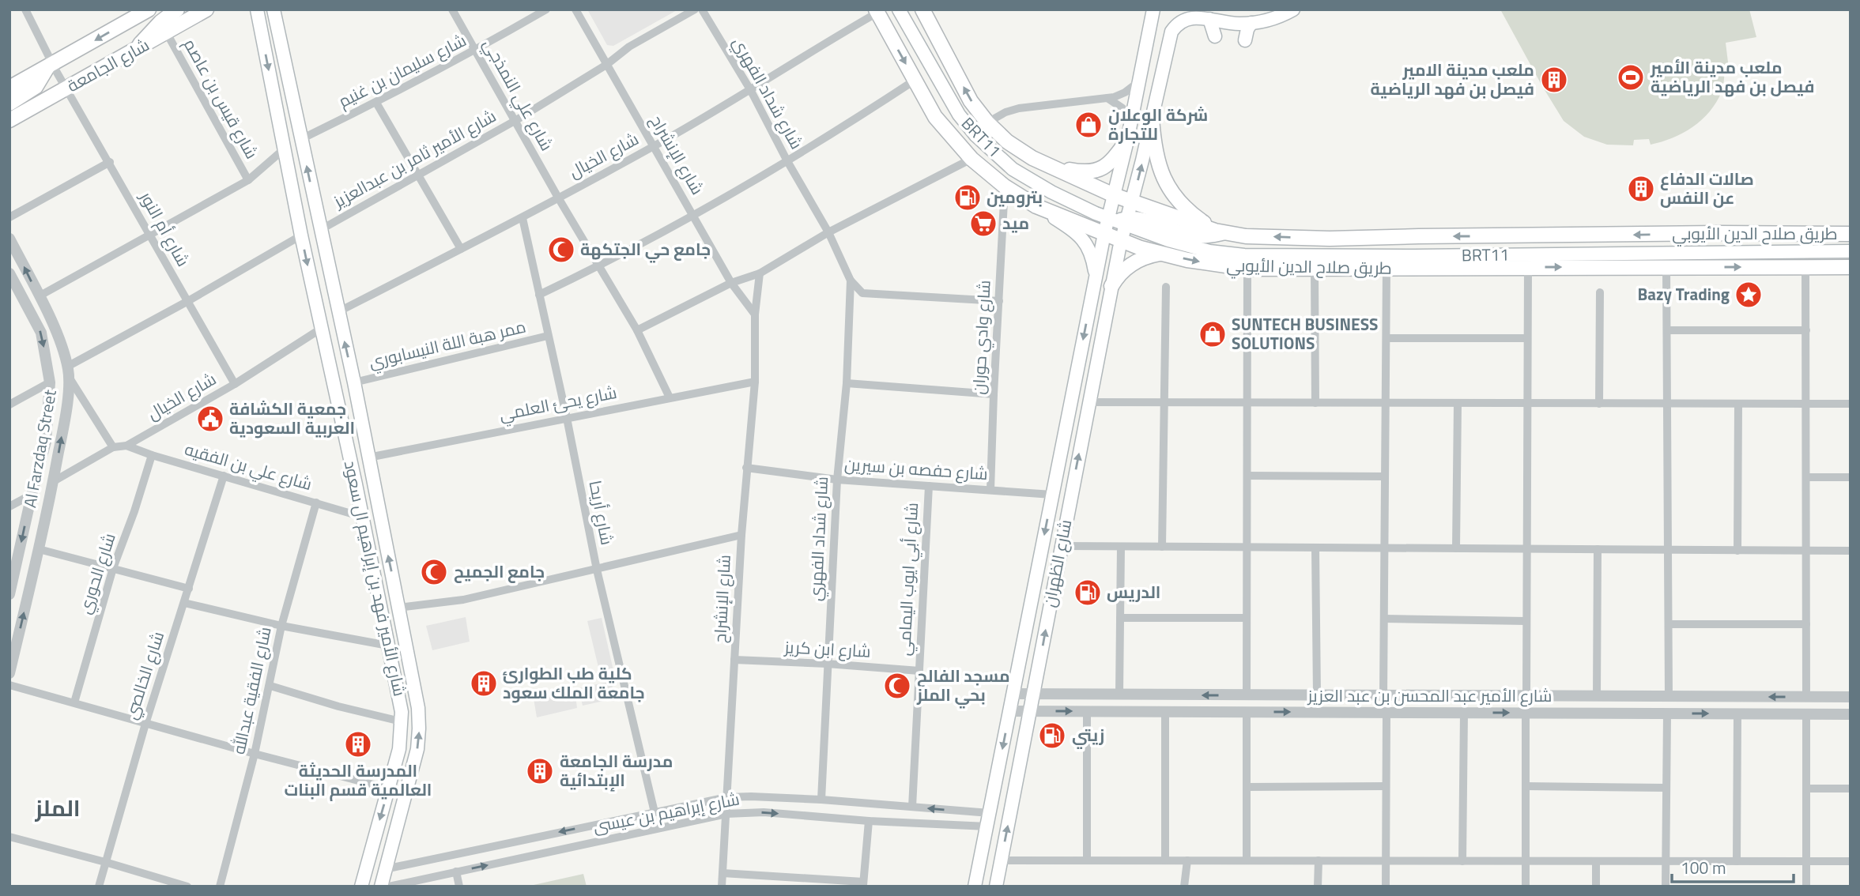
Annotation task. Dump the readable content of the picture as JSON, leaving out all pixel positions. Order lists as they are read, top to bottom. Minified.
{"streets":{"main road":["شارع الجامعة","BRT11","طريق صلاح الدين الأيوبي","شارع الظهران","شارع الأمير فهد بن إبراهيم ال سعود"],"street":["شارع سليمان بن غنيم","شارع شداد الفهري","شارع علي النمذجي","شارع قيس بن عاصم","شارع الإنشراح","شارع الخيال","شارع الأمير ثامر بن عبدالعزيز","شارع أم النور","شارع وادي حوران","ممر هبة اللة النيسابوري","شارع يحئ العلمي","Al Farzdaq Street","شارع علي بن الفقيه","شارع حفصه بن سيرين","شارع أريحا","شارع الحوري","شارع أبي ايوب اليمامي","شارع ابن كريز","شارع الخالصي","شارع الفقية عبدالله","شارع الأمير عبد المحسن بن عبد العزيز","شارع إبراهيم بن عيسى"]},"crossings":[["شارع الجامعة","شارع قيس بن عاصم"],["شارع الجامعة","شارع أم النور"],["شارع سليمان بن غنيم","شارع علي النمذجي"],["شارع سليمان بن غنيم","شارع الأمير فهد بن إبراهيم ال سعود"],["شارع شداد الفهري","شارع الخيال"],["شارع شداد الفهري","شارع وادي حوران"],["شارع شداد الفهري","شارع حفصه بن سيرين"],["شارع شداد الفهري","شارع ابن كريز"],["شارع علي النمذجي","شارع الخيال"],["شارع علي النمذجي","شارع الأمير ثامر بن عبدالعزيز"],["شارع علي النمذجي","شارع يحئ العلمي"],["BRT11","شارع الظهران"],["شارع الإنشراح","شارع الخيال"],["شارع الإنشراح","شارع الأمير ثامر بن عبدالعزيز"],["شارع الإنشراح","شارع يحئ العلمي"],["شارع الإنشراح","شارع حفصه بن سيرين"],["شارع الإنشراح","شارع ابن كريز"],["شارع الإنشراح","شارع إبراهيم بن عيسى"],["شارع الخيال","شارع أم النور"],["شارع الخيال","طريق صلاح الدين الأيوبي"],["شارع الخيال","Al Farzdaq Street"],["شارع الخيال","شارع علي بن الفقيه"],["شارع الخيال","شارع أريحا"],["شارع الخيال","شارع الأمير فهد بن إبراهيم ال سعود"],["شارع الأمير ثامر بن عبدالعزيز","شارع الأمير فهد بن إبراهيم ال سعود"],["طريق صلاح الدين الأيوبي","شارع وادي حوران"],["طريق صلاح الدين الأيوبي","شارع الظهران"],["شارع وادي حوران","شارع حفصه بن سيرين"],["ممر هبة اللة النيسابوري","شارع أريحا"],["ممر هبة اللة النيسابوري","شارع الأمير فهد بن إبراهيم ال سعود"],["شارع يحئ العلمي","شارع أريحا"],["شارع يحئ العلمي","شارع الأمير فهد بن إبراهيم ال سعود"],["شارع علي بن الفقيه","شارع الحوري"],["شارع علي بن الفقيه","شارع الأمير فهد بن إبراهيم ال سعود"],["شارع علي بن الفقيه","شارع الخالصي"],["شارع علي بن الفقيه","شارع الفقية عبدالله"],["شارع حفصه بن سيرين","شارع الظهران"],["شارع حفصه بن سيرين","شارع أبي ايوب اليمامي"],["شارع الظهران","شارع الأمير عبد المحسن بن عبد العزيز"],["شارع الظهران","شارع إبراهيم بن عيسى"],["شارع أبي ايوب اليمامي","شارع ابن كريز"]],"districts":["الملز"],"places":{"sports":["ملعب مدينة الأمير فيصل بن فهد الرياضية"],"building":["ملعب مدينة الامير فيصل بن فهد الرياضية","صالات الدفاع عن النفس","كلية طب الطوارئ جامعة الملك سعود","المدرسة الحديثة العالمية قسم البنات","مدرسة الجامعة الإبتدائية"],"shop":["شركة الوعلان للتجارة","SUNTECH BUSINESS SOLUTIONS"],"fuel station":["بترومين","الدريس","زيتي"],"supermarket":["ميد"],"mosque":["جامع حي الجتكهة","جامع الجميح","مسجد الفالح بحي الملز"],"place":["Bazy Trading"],"public building":["جمعية الكشافة العربية السعودية"]},"scale_bar":"100 m"}
